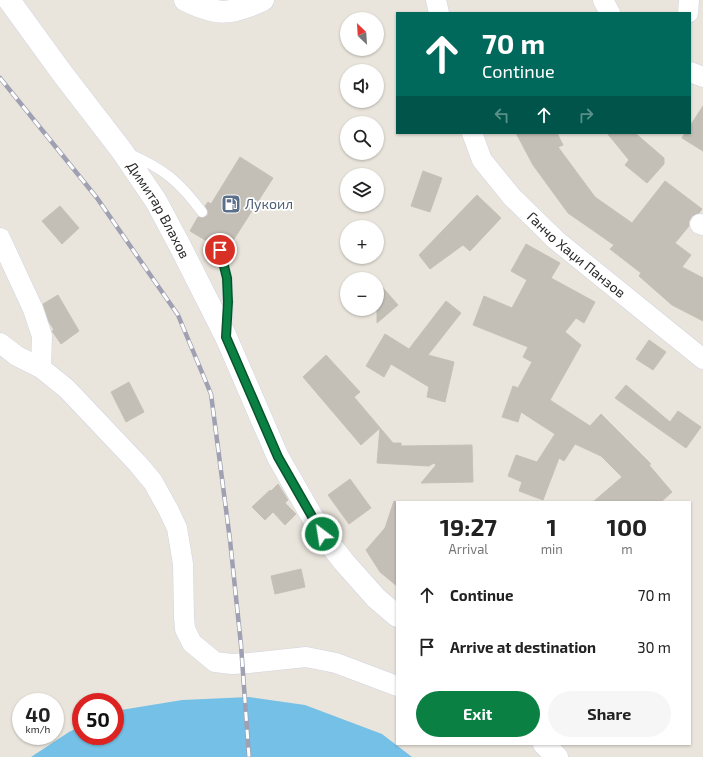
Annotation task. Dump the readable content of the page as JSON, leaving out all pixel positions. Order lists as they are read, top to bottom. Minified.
{"streets":{"main road":["Димитар Влахов"],"street":["Ганчо Хаџи Панзов"]},"places":{"fuel station":["Лукоил"]},"north":"top left","page":{"map_buttons":["+","−"],"turn":["70 m","Continue"],"eta":["19:27","Arrival","1","min","100","m"],"list":[{"name":"Continue","value":"70 m"},{"name":"Arrive at destination","value":"30 m"}],"buttons":["Exit","Share"],"speed":"40 km/h","limit":"50"}}
